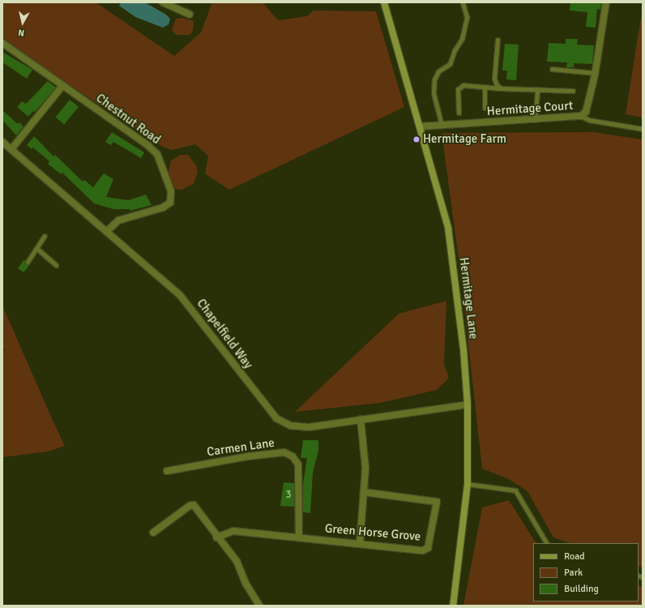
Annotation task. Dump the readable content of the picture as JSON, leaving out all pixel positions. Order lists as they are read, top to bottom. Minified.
{"streets":{"main road":["Hermitage Lane"],"street":["Hermitage Court","Chestnut Road","Chapelfield Way","Carmen Lane","Green Horse Grove"]},"crossings":[["Hermitage Court","Hermitage Lane"],["Chestnut Road","Chapelfield Way"],["Hermitage Lane","Chapelfield Way"],["Carmen Lane","Green Horse Grove"]],"places":["Hermitage Farm"],"house_numbers":["3"],"legend":["Road","Park","Building"],"north":"bottom"}
